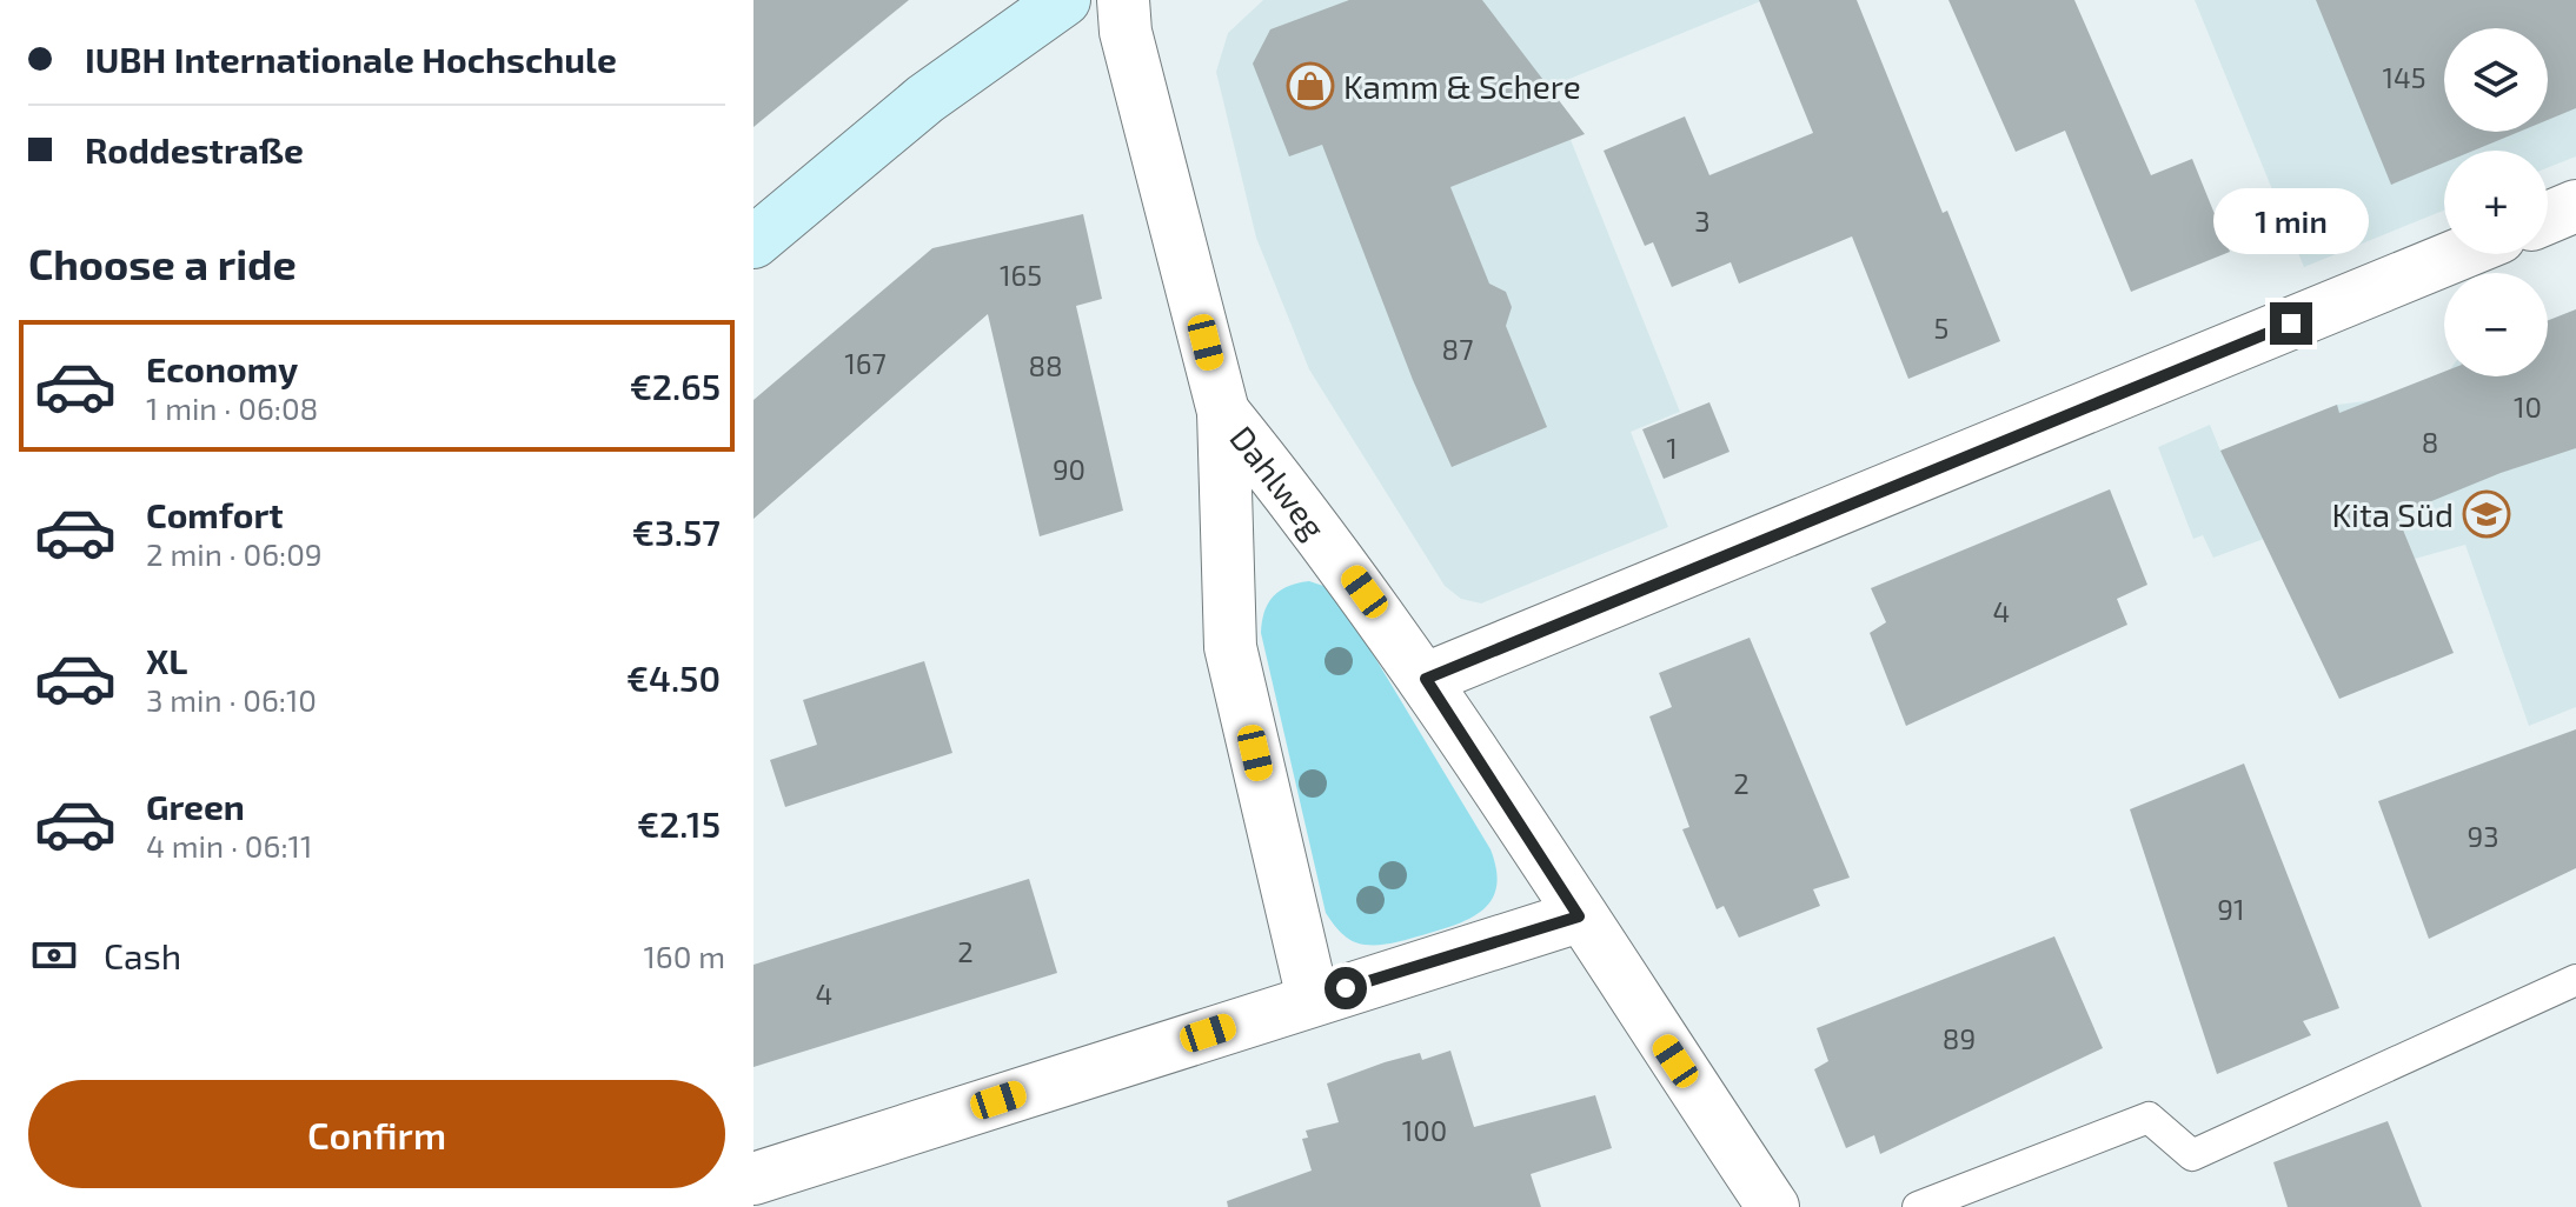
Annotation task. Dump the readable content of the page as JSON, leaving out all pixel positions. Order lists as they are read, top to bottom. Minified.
{"streets":{"street":["Dahlweg"]},"places":{"shop":["Kamm & Schere"],"school or university":["Kita Süd"]},"house_numbers":["145","3","165","5","87","167","88","10","8","1","90","4","2","93","91","2","4","89","100"],"page":{"banner":["IUBH Internationale Hochschule","Roddestraße"],"map_buttons":["+","−"],"bubble":"1 min","heading":"Choose a ride","list":[{"name":"Economy","note":"1 min · 06:08","value":"€2.65"},{"name":"Comfort","note":"2 min · 06:09","value":"€3.57"},{"name":"XL","note":"3 min · 06:10","value":"€4.50"},{"name":"Green","note":"4 min · 06:11","value":"€2.15"}],"pay":["Cash","160 m"],"buttons":"Confirm"}}
